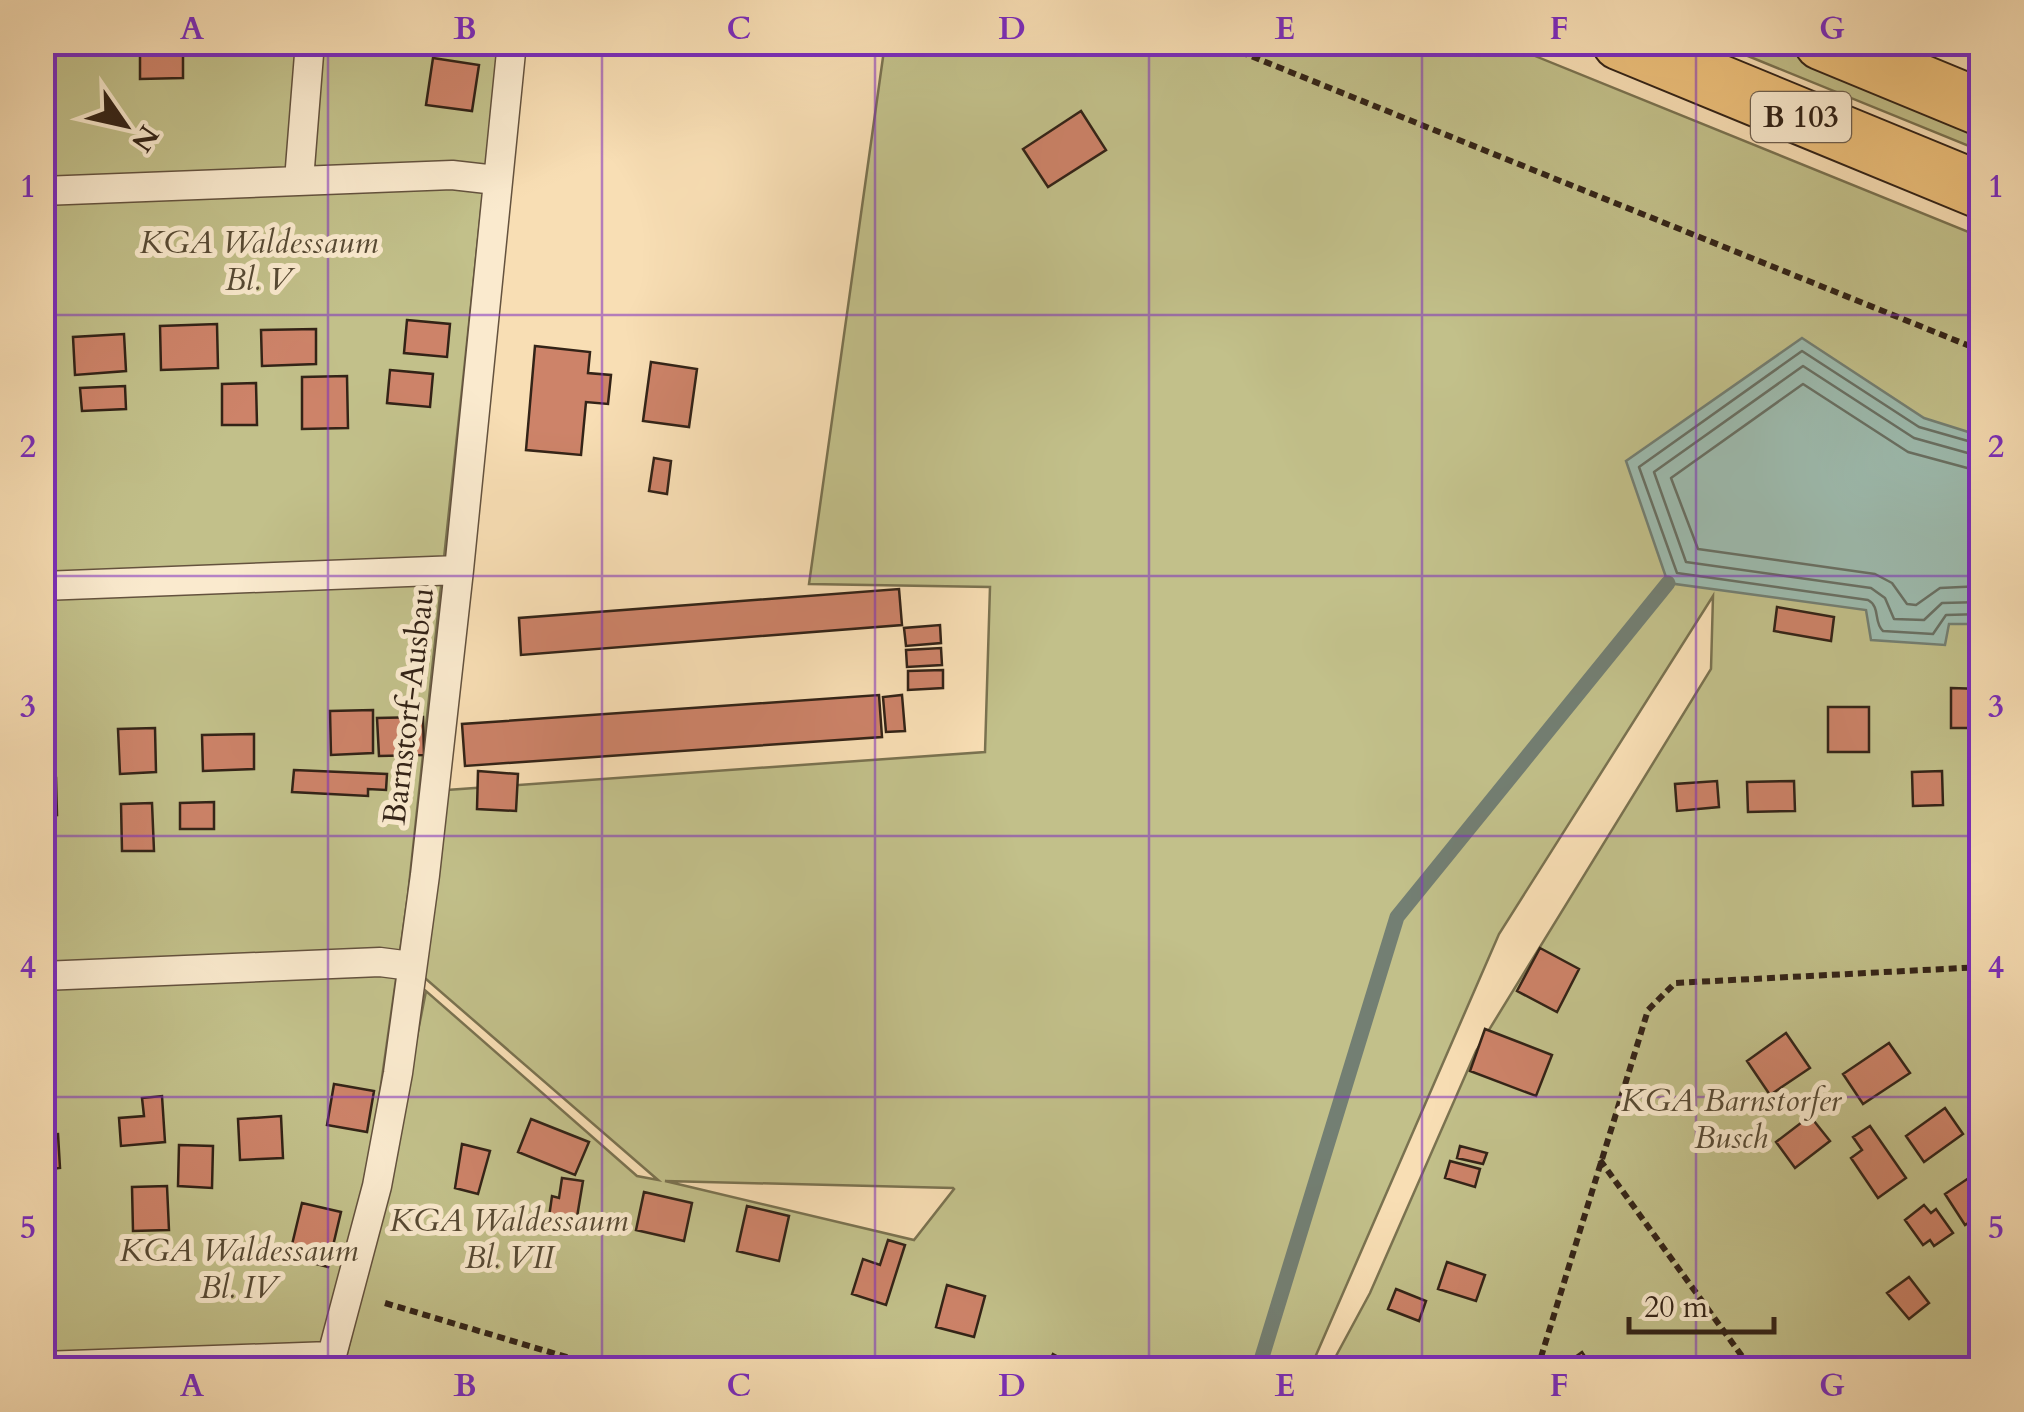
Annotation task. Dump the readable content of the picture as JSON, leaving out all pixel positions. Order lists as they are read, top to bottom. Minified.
{"streets":{"highway":["B 103"],"lane":["Barnstorf-Ausbau"]},"parks":["KGA Waldessaum Bl. V","KGA Barnstorfer Busch","KGA Waldessaum Bl. VII","KGA Waldessaum Bl. IV"],"scale_bar":"20 m","north":"bottom right","grid":{"columns":["A","B","C","D","E","F","G"],"rows":["1","2","3","4","5"]}}
